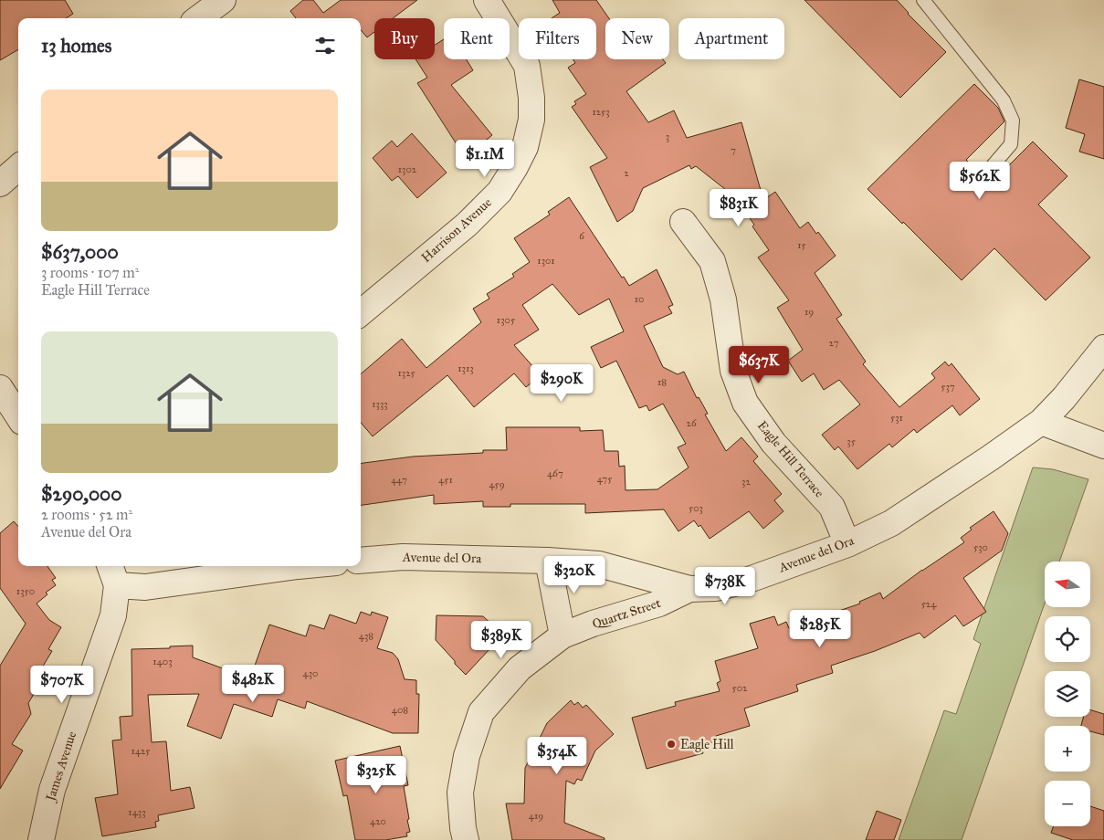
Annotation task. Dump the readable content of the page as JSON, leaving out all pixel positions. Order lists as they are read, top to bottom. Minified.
{"streets":{"street":["Harrison Avenue","Eagle Hill Terrace","Avenue del Ora","Quartz Street","James Avenue"]},"crossings":[["Eagle Hill Terrace","Avenue del Ora"],["Avenue del Ora","Quartz Street"]],"places":["Eagle Hill"],"house_numbers":["1253","3","7","1302","2","6","15","1301","10","19","1305","27","1313","1325","18","537","1333","531","26","35","467","475","447","451","32","459","503","530","1350","524","438","1403","430","502","408","1425","1433","419","420"],"north":"left","page":{"chip":["Buy","Rent","Filters","New","Apartment"],"heading":"13 homes","list":[{"name":"$637,000","note":"3 rooms · 107 m² · Eagle Hill Terrace"},{"name":"$290,000","note":"2 rooms · 52 m² · Avenue del Ora"}],"price":["$1.1M","$562K","$831K","$637K","$290K","$320K","$738K","$285K","$389K","$482K","$707K","$354K","$325K"],"map_buttons":["+","−"]}}
